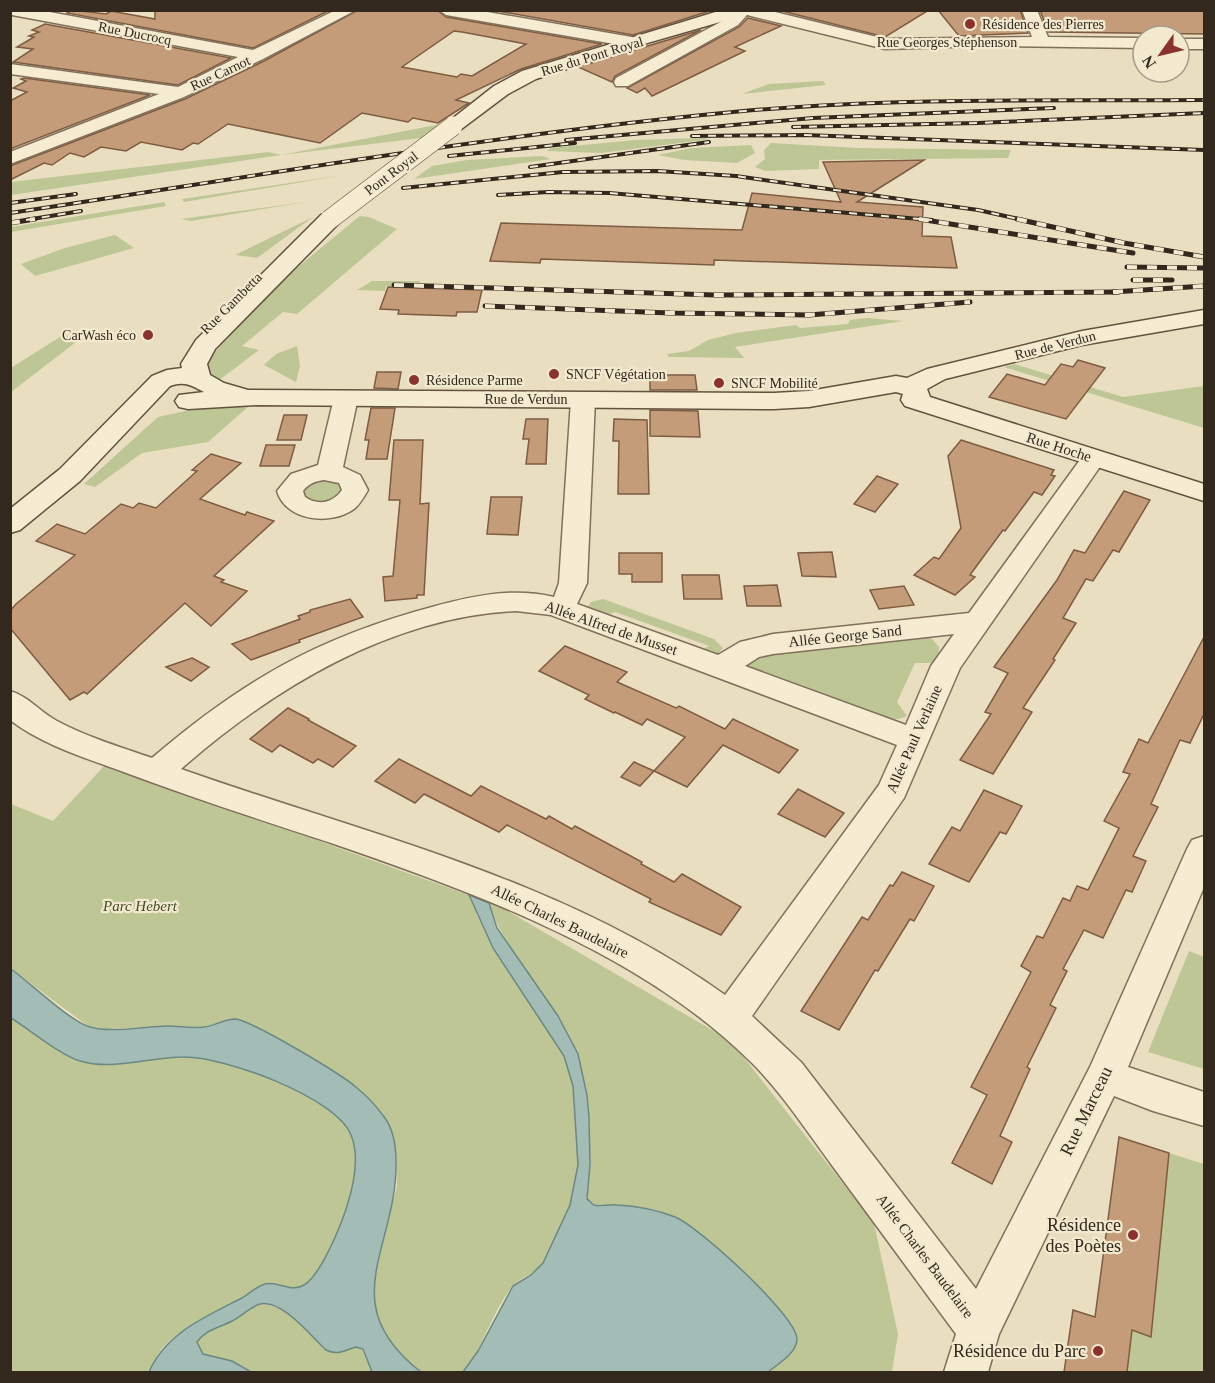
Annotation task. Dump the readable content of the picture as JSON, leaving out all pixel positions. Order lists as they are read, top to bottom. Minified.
{"streets":{"main road":["Rue du Pont Royal","Pont Royal","Rue Gambetta","Rue de Verdun","Rue Hoche"],"street":["Rue Ducrocq","Rue Georges Stéphenson","Rue Carnot","Allée Alfred de Musset","Allée George Sand","Allée Paul Verlaine","Allée Charles Baudelaire","Rue Marceau"]},"crossings":[["Rue Ducrocq","Rue Carnot"],["Rue Georges Stéphenson","Rue du Pont Royal"],["Rue du Pont Royal","Pont Royal"],["Pont Royal","Rue Gambetta"],["Rue Gambetta","Rue de Verdun"],["Rue de Verdun","Rue Hoche"],["Rue Hoche","Allée Paul Verlaine"],["Allée Alfred de Musset","Allée George Sand"],["Allée Alfred de Musset","Allée Paul Verlaine"],["Allée Alfred de Musset","Allée Charles Baudelaire"],["Allée George Sand","Allée Paul Verlaine"],["Allée Paul Verlaine","Allée Charles Baudelaire"],["Allée Charles Baudelaire","Rue Marceau"]],"parks":["Parc Hebert"],"places":["Résidence des Pierres","CarWash éco","SNCF Végétation","Résidence Parme","SNCF Mobilité","Résidence des Poètes","Résidence du Parc"],"north":"bottom left"}
